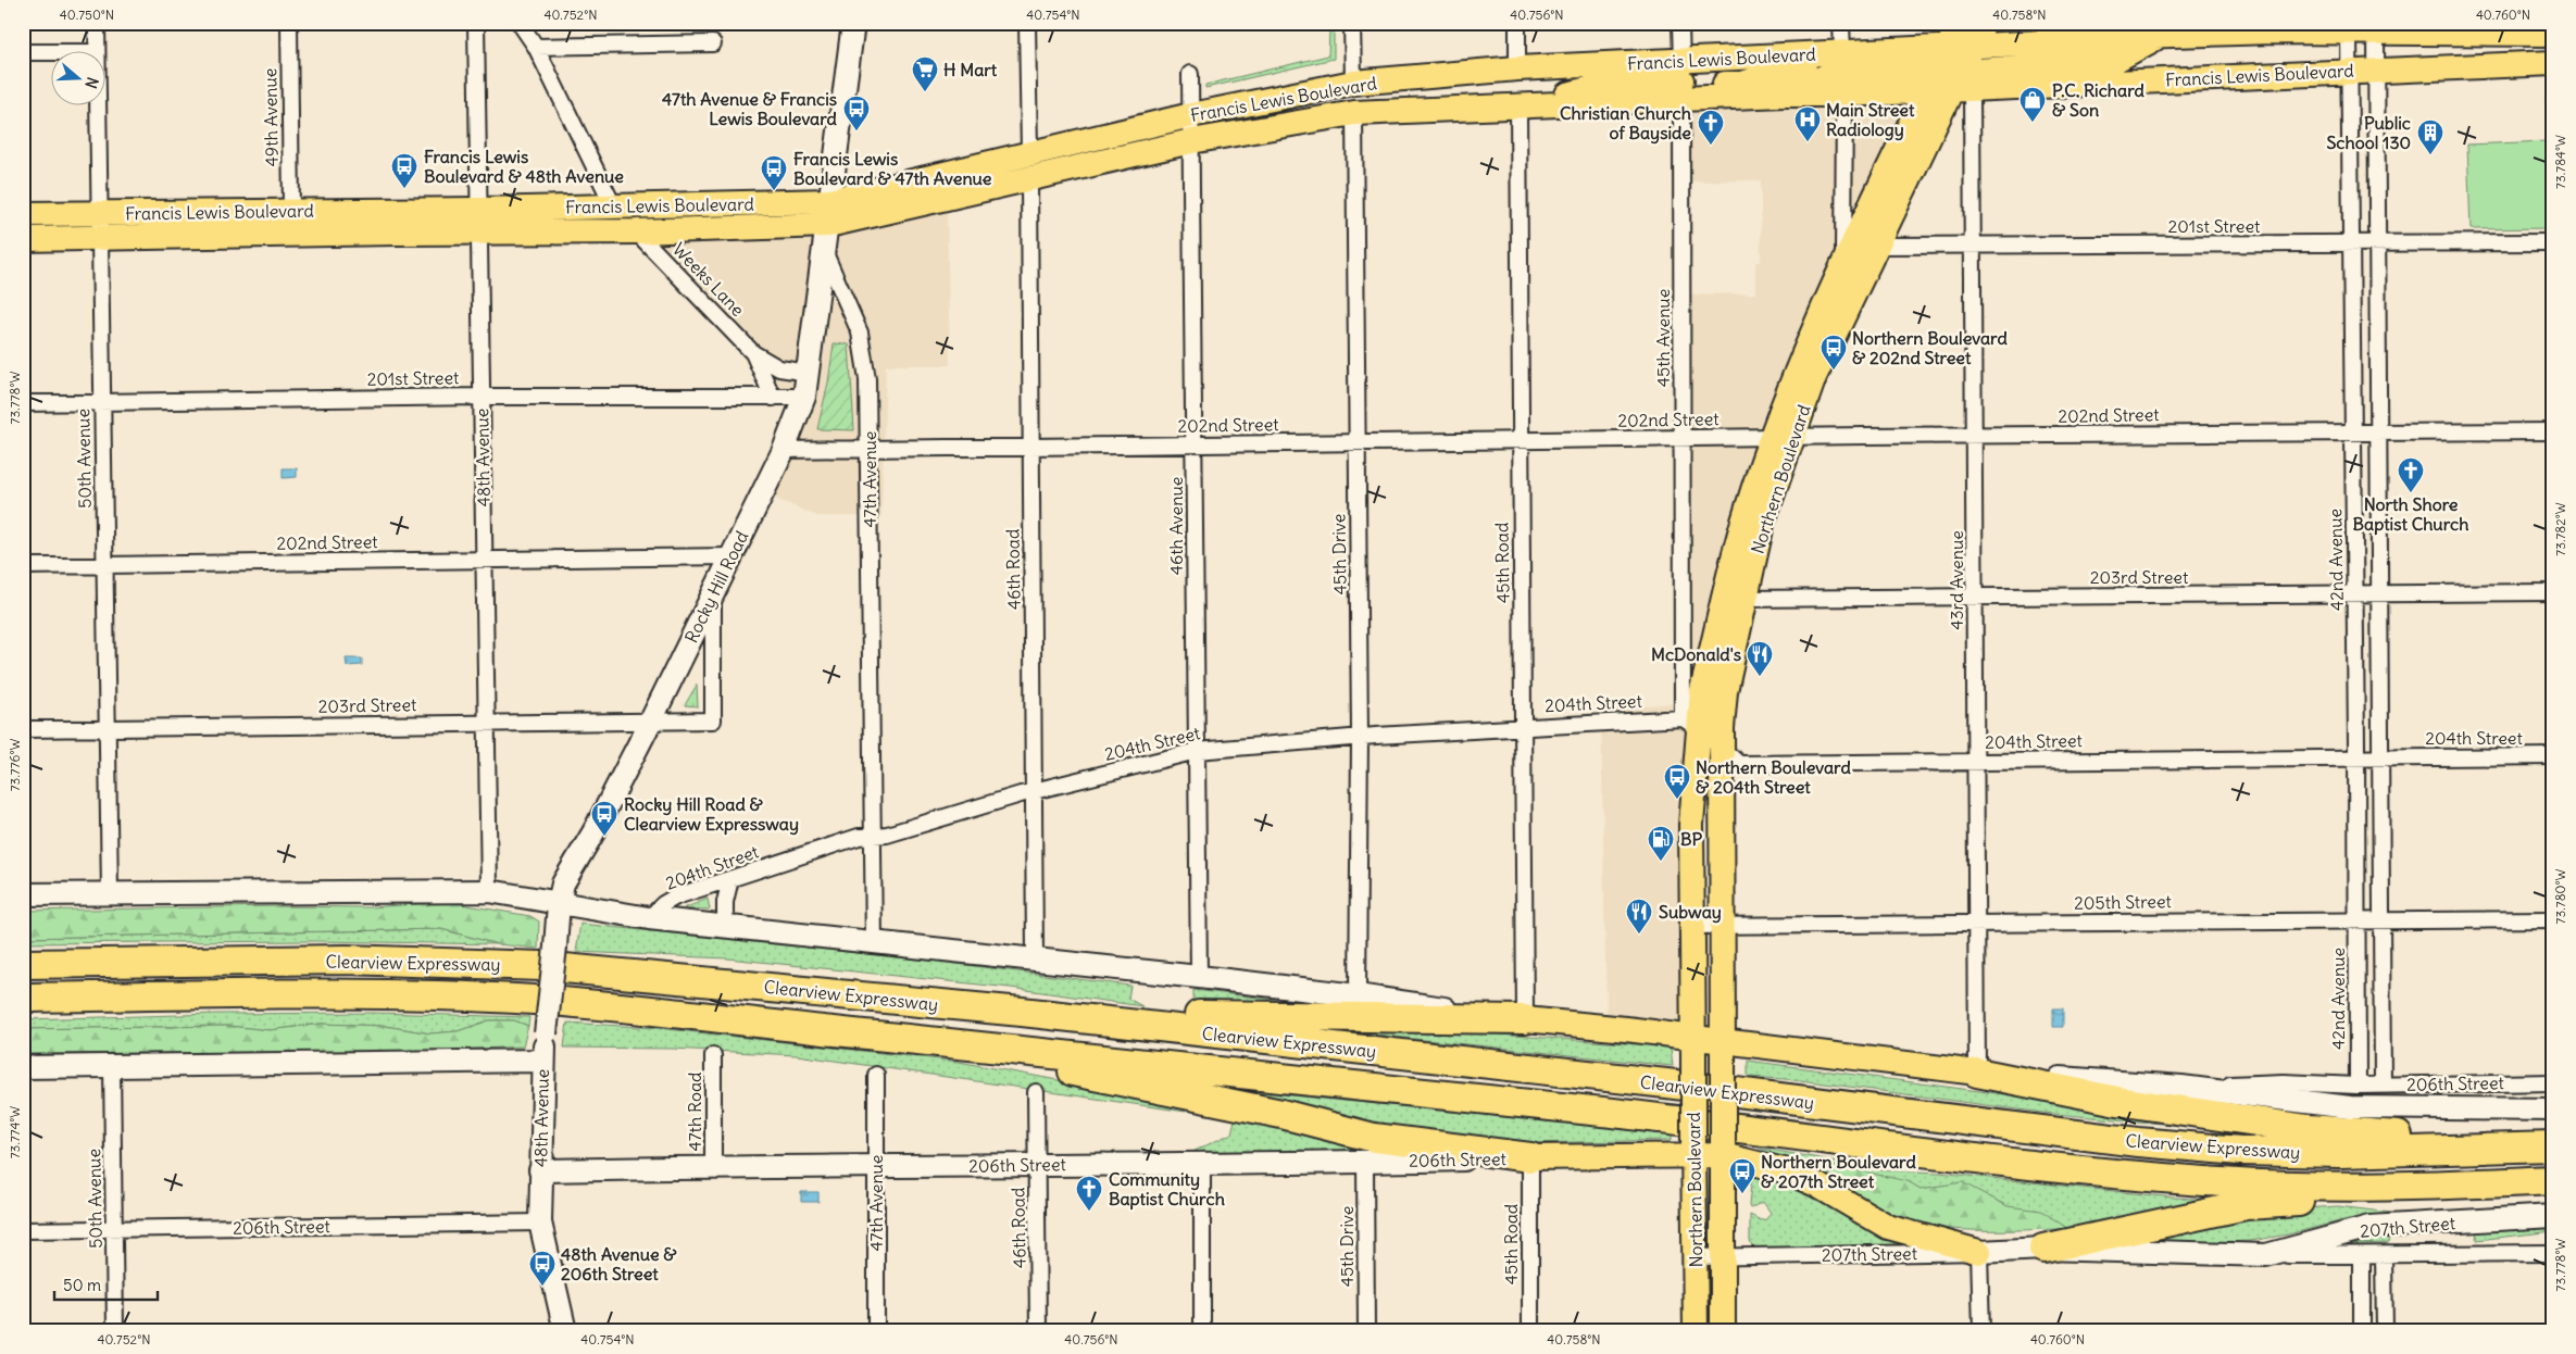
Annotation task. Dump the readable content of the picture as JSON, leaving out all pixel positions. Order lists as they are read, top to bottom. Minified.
{"streets":{"highway":["Clearview Expressway"],"main road":["Francis Lewis Boulevard","Northern Boulevard","206th Street"],"street":["49th Avenue","201st Street","Weeks Lane","45th Avenue","202nd Street","48th Avenue","50th Avenue","47th Avenue","46th Avenue","45th Drive","42nd Avenue","45th Road","46th Road","203rd Street","43rd Avenue","Rocky Hill Road","204th Street","205th Street","47th Road","207th Street"]},"crossings":[["Francis Lewis Boulevard","49th Avenue"],["Francis Lewis Boulevard","Weeks Lane"],["Francis Lewis Boulevard","45th Avenue"],["Francis Lewis Boulevard","48th Avenue"],["Francis Lewis Boulevard","50th Avenue"],["Francis Lewis Boulevard","Northern Boulevard"],["Francis Lewis Boulevard","46th Avenue"],["Francis Lewis Boulevard","45th Drive"],["Francis Lewis Boulevard","42nd Avenue"],["Francis Lewis Boulevard","45th Road"],["Francis Lewis Boulevard","46th Road"],["Francis Lewis Boulevard","43rd Avenue"],["201st Street","Weeks Lane"],["201st Street","48th Avenue"],["201st Street","50th Avenue"],["201st Street","Northern Boulevard"],["201st Street","42nd Avenue"],["201st Street","43rd Avenue"],["201st Street","Rocky Hill Road"],["Weeks Lane","Rocky Hill Road"],["45th Avenue","202nd Street"],["45th Avenue","Northern Boulevard"],["45th Avenue","204th Street"],["202nd Street","48th Avenue"],["202nd Street","50th Avenue"],["202nd Street","47th Avenue"],["202nd Street","Northern Boulevard"],["202nd Street","46th Avenue"],["202nd Street","45th Drive"],["202nd Street","42nd Avenue"],["202nd Street","45th Road"],["202nd Street","46th Road"],["202nd Street","43rd Avenue"],["202nd Street","Rocky Hill Road"],["48th Avenue","203rd Street"],["48th Avenue","Rocky Hill Road"],["48th Avenue","206th Street"],["50th Avenue","203rd Street"],["50th Avenue","206th Street"],["47th Avenue","Rocky Hill Road"],["47th Avenue","204th Street"],["47th Avenue","206th Street"],["Northern Boulevard","203rd Street"],["Northern Boulevard","43rd Avenue"],["Northern Boulevard","204th Street"],["Northern Boulevard","205th Street"],["Northern Boulevard","206th Street"],["Northern Boulevard","207th Street"],["46th Avenue","204th Street"],["45th Drive","204th Street"],["45th Drive","206th Street"],["42nd Avenue","203rd Street"],["42nd Avenue","204th Street"],["42nd Avenue","205th Street"],["42nd Avenue","206th Street"],["45th Road","204th Street"],["45th Road","206th Street"],["46th Road","204th Street"],["46th Road","206th Street"],["203rd Street","43rd Avenue"],["203rd Street","Rocky Hill Road"],["43rd Avenue","204th Street"],["43rd Avenue","205th Street"],["206th Street","47th Road"],["206th Street","207th Street"]],"places":{"supermarket":["H Mart"],"shop":["P.C. Richard & Son"],"bus stop":["47th Avenue & Francis Lewis Boulevard","Francis Lewis Boulevard & 48th Avenue","Francis Lewis Boulevard & 47th Avenue","Northern Boulevard & 202nd Street","Northern Boulevard & 204th Street","Rocky Hill Road & Clearview Expressway","Northern Boulevard & 207th Street","48th Avenue & 206th Street"],"hospital":["Main Street Radiology"],"church":["Christian Church of Bayside","North Shore Baptist Church","Community Baptist Church"],"building":["Public School 130"],"restaurant":["McDonald's","Subway"],"fuel station":["BP"]},"scale_bar":"50 m","north":"right","coordinates":["40.750°N","40.752°N","40.754°N","40.756°N","40.758°N","40.760°N","73.784°W","73.778°W","73.782°W","73.776°W","73.780°W","73.774°W"]}
